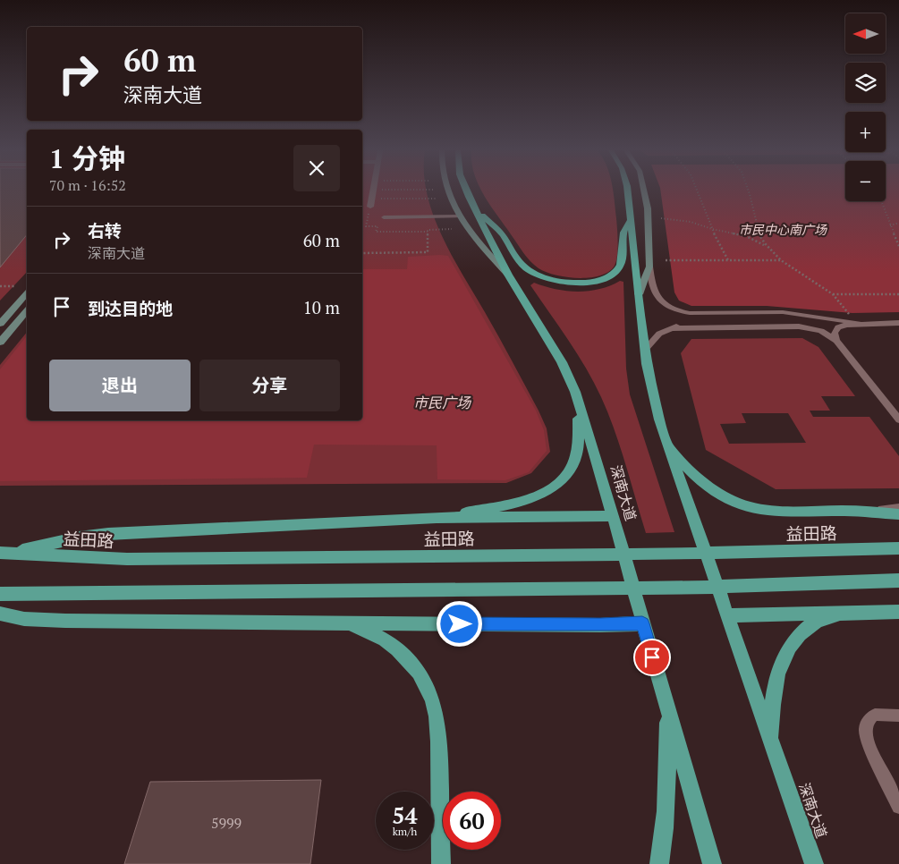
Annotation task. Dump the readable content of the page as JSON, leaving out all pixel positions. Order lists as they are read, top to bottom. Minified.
{"streets":{"main road":["深南大道","益田路"]},"parks":["市民中心南广场","市民广场"],"house_numbers":["5999"],"north":"left","page":{"map_buttons":["+","−"],"turn":["60 m","深南大道"],"heading":["1 分钟","70 m · 16:52"],"list":[{"name":"右转","note":"深南大道","value":"60 m"},{"name":"到达目的地","value":"10 m"}],"buttons":["退出","分享"],"speed":"54 km/h","limit":"60"}}
